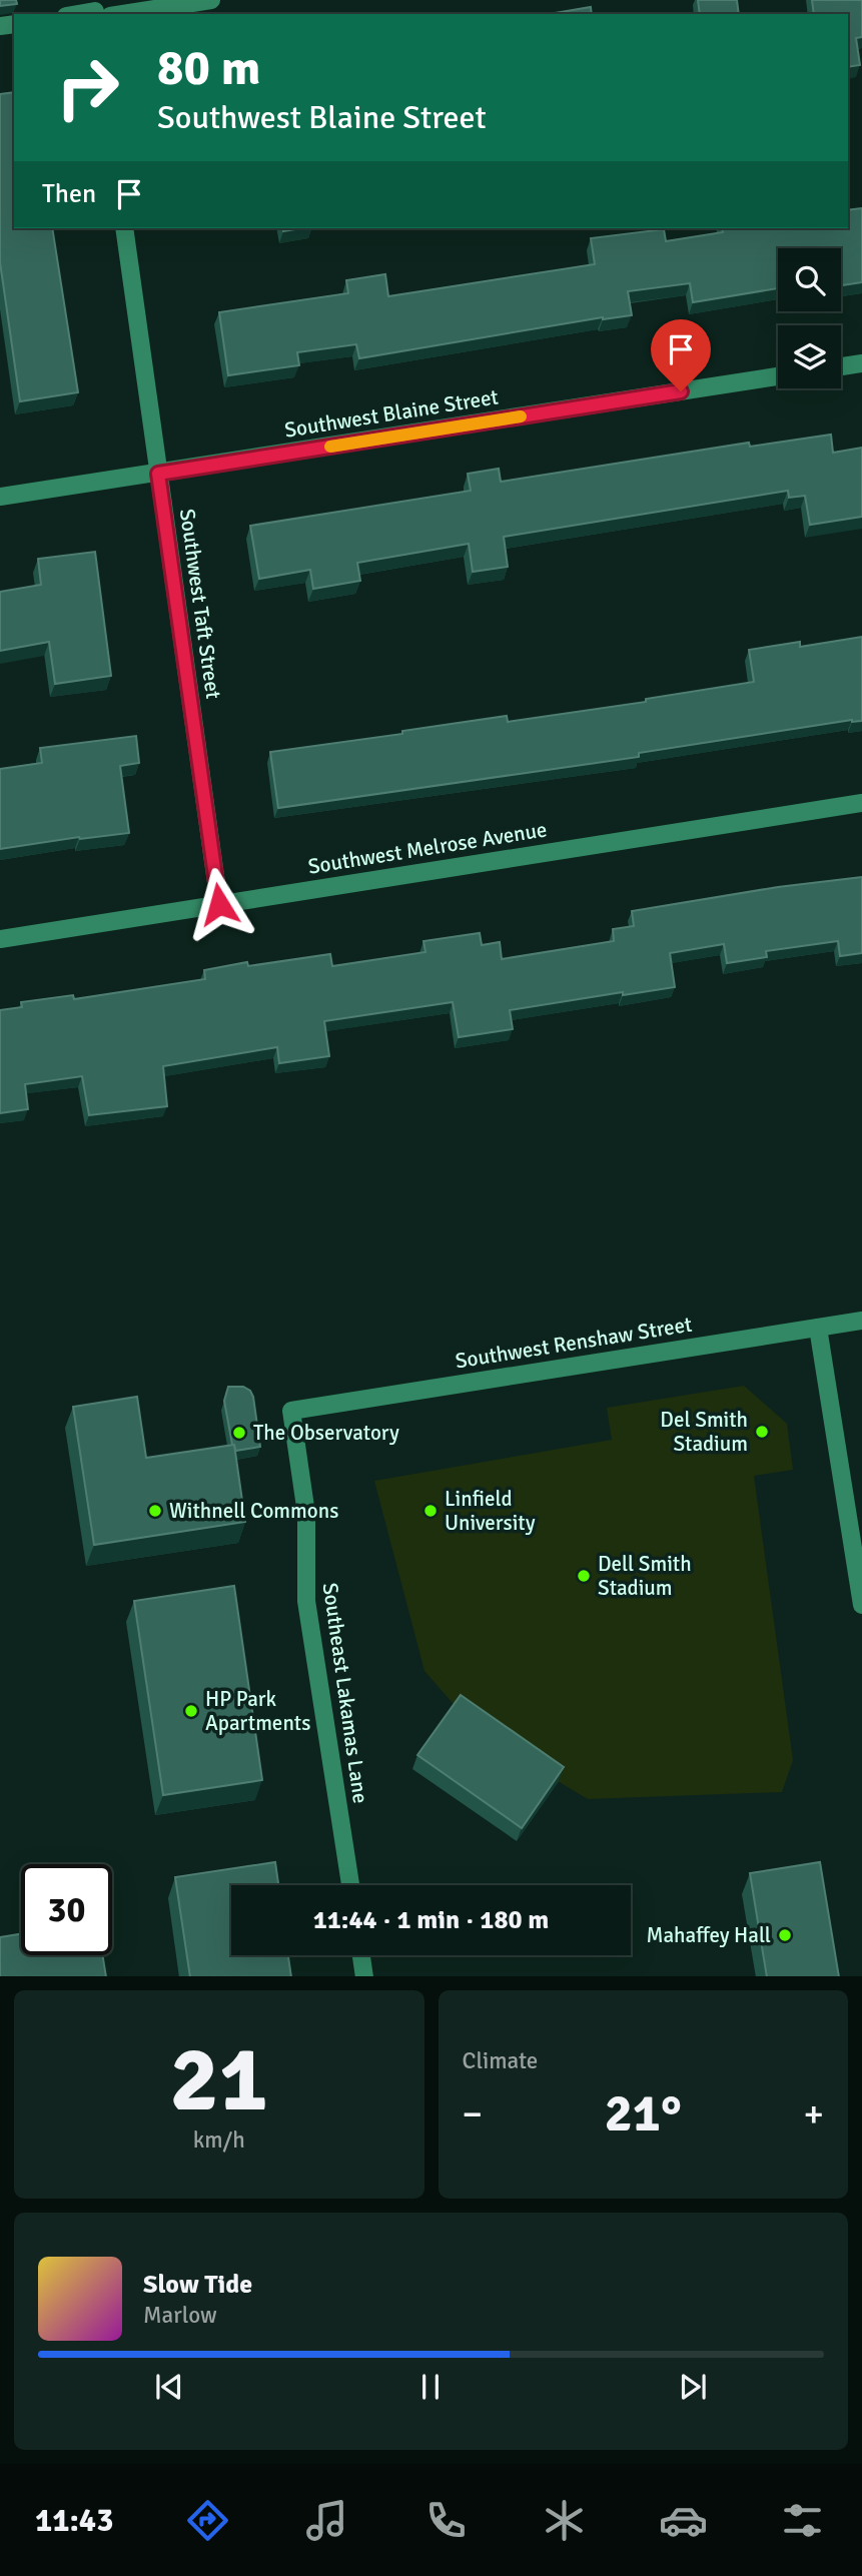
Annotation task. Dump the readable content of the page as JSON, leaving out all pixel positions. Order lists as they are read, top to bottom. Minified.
{"streets":{"street":["Southwest Blaine Street","Southwest Taft Street","Southwest Melrose Avenue","Southwest Renshaw Street","Southeast Lakamas Lane"]},"crossings":[["Southwest Blaine Street","Southwest Taft Street"],["Southwest Taft Street","Southwest Melrose Avenue"],["Southwest Renshaw Street","Southeast Lakamas Lane"]],"places":["Del Smith Stadium","The Observatory","Withnell Commons","Linfield University","Dell Smith Stadium","HP Park Apartments","Mahaffey Hall"],"page":{"turn":["80 m","Southwest Blaine Street"],"then":"Then","limit":"30","trip":"11:44 · 1 min · 180 m","tile":[["21","km/h"],"Climate"],"heat":["−","21°","+"],"song":["Slow Tide","Marlow"],"tabs":"11:43"}}
